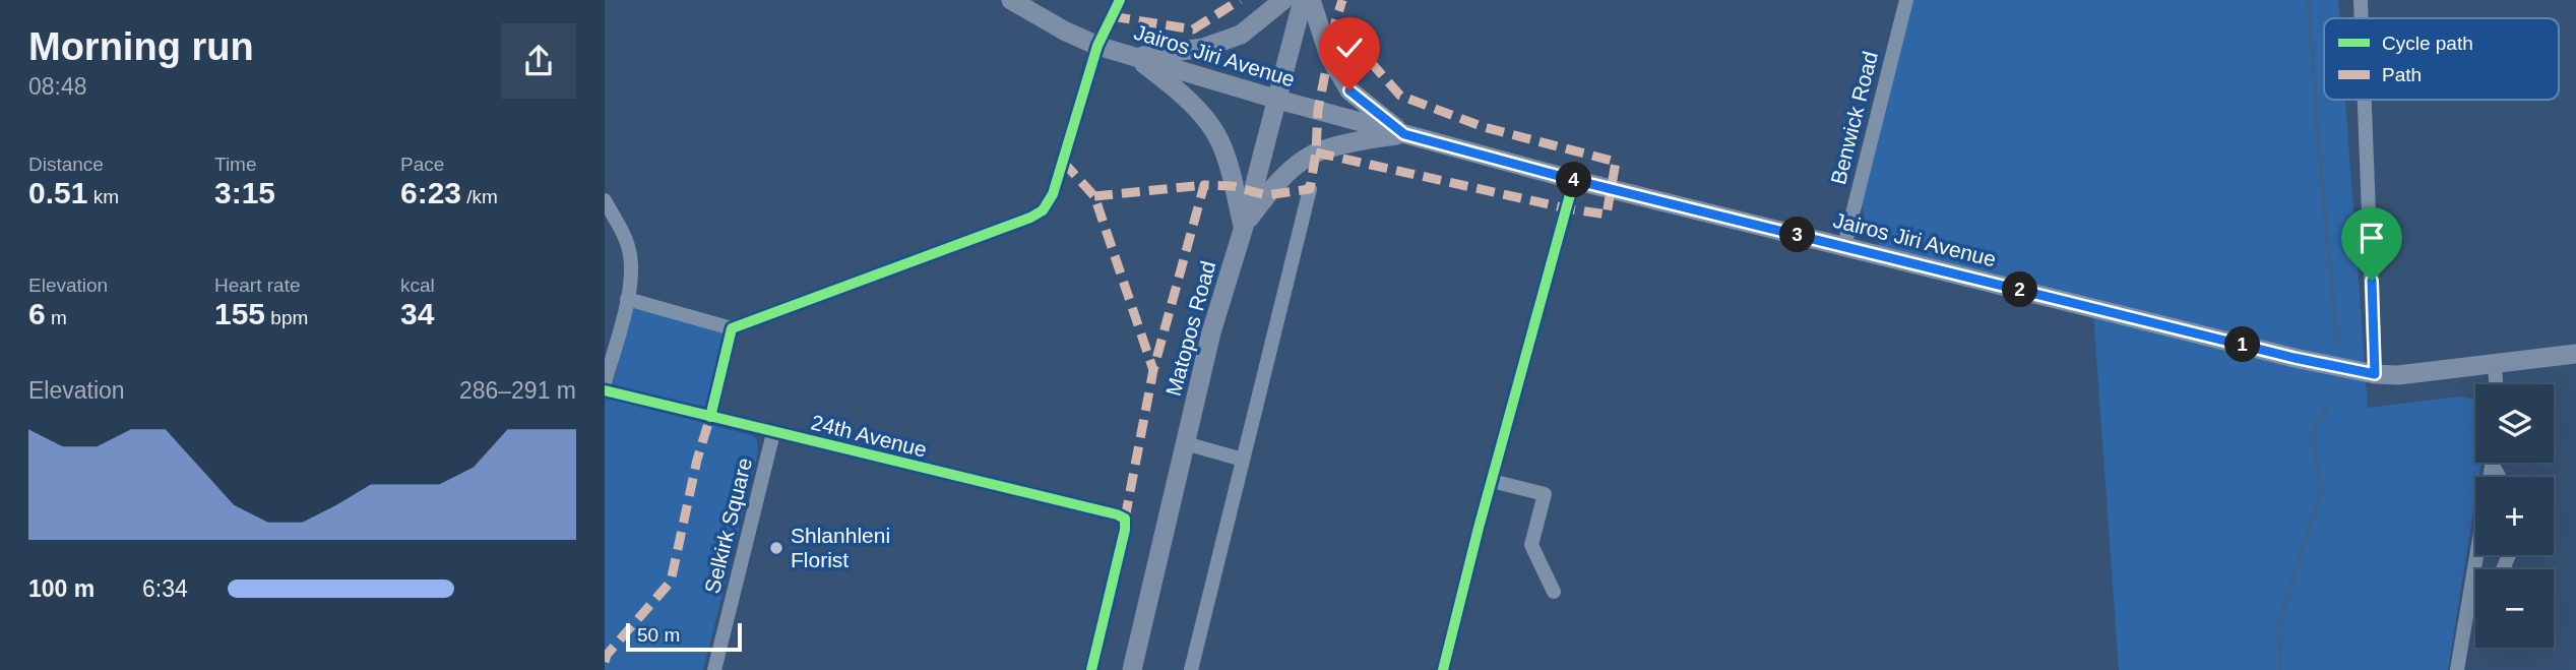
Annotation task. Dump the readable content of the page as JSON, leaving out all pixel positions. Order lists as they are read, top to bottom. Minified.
{"streets":{"main road":["Jairos Jiri Avenue","Matopos Road"],"street":["Benwick Road","24th Avenue","Selkirk Square"]},"crossings":[["Jairos Jiri Avenue","Benwick Road"],["Jairos Jiri Avenue","Matopos Road"],["24th Avenue","Selkirk Square"]],"places":["Shlanhleni Florist"],"legend":["Cycle path","Path"],"scale_bar":"50 m","page":{"heading":["Morning run","08:48"],"stats":[["Distance","0.51 km"],["Time","3:15"],["Pace","6:23 /km"],["Elevation","6 m"],["Heart rate","155 bpm"],["kcal","34"]],"pins":["4","3","2","1"],"chart":["Elevation","286–291 m"],"map_buttons":["+","−"],"list":[{"name":"100 m","note":"6:34"}],"scale":"50 m"}}
